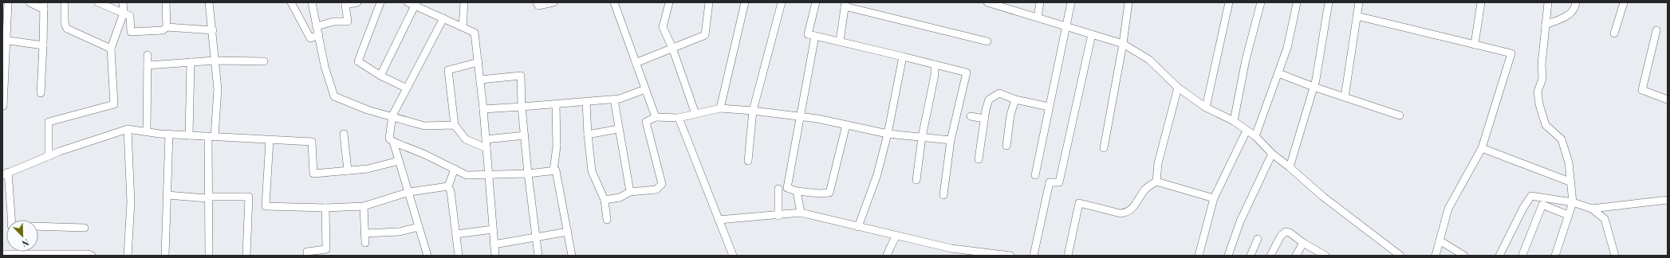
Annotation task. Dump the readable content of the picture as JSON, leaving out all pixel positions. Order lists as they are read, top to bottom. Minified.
{"north":"bottom right"}
